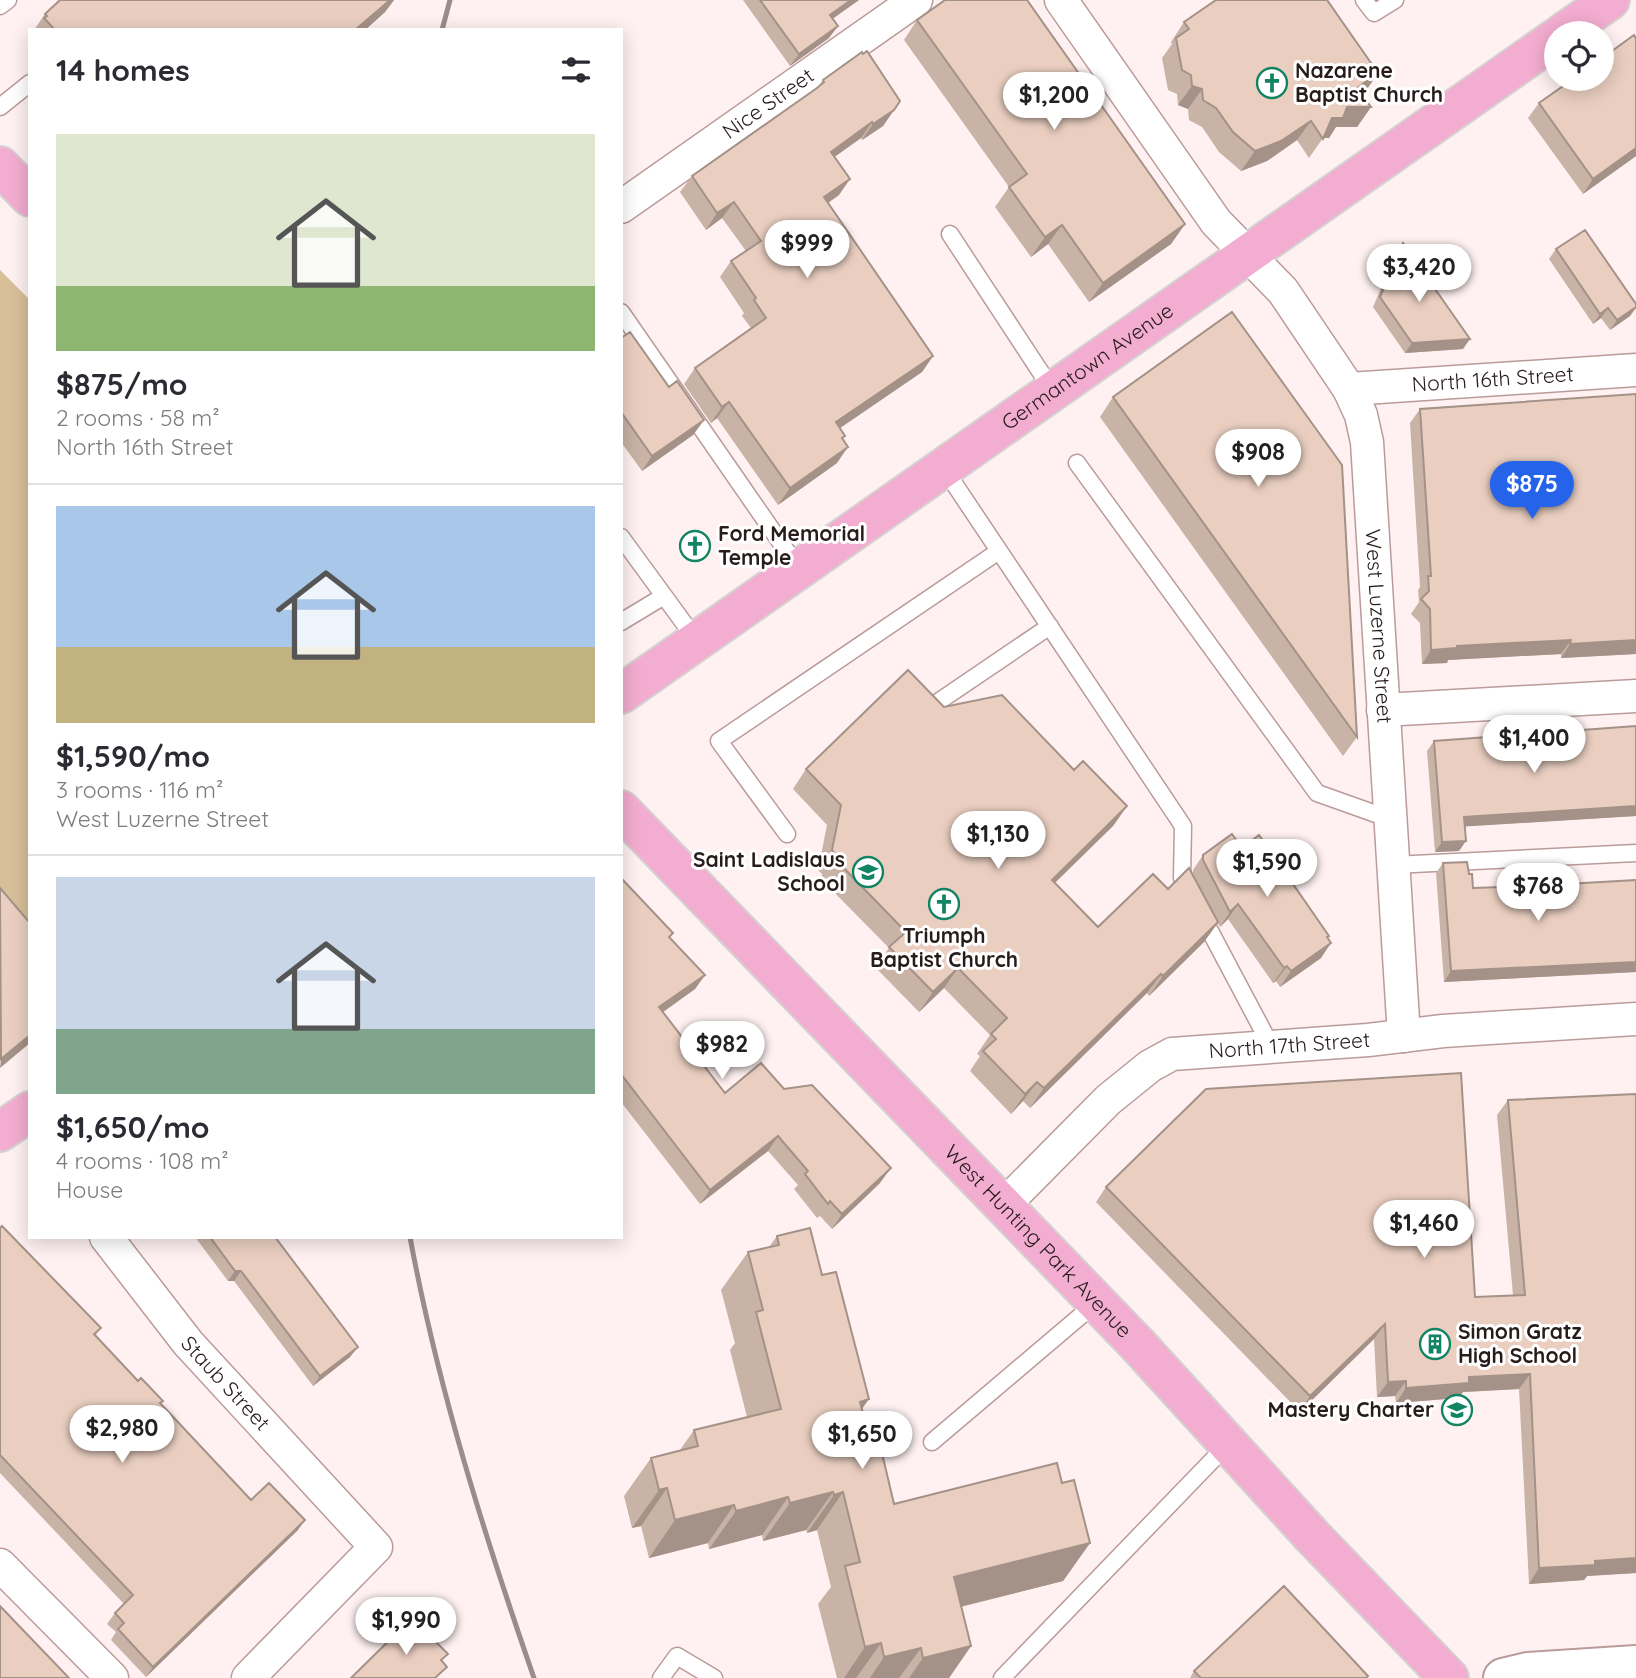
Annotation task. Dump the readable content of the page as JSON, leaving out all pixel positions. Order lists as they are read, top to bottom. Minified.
{"streets":{"main road":["Germantown Avenue","West Hunting Park Avenue"],"street":["Nice Street","North 16th Street","West Luzerne Street","North 17th Street","Staub Street"]},"crossings":[["Germantown Avenue","West Luzerne Street"],["North 16th Street","West Luzerne Street"],["West Luzerne Street","North 17th Street"],["North 17th Street","West Hunting Park Avenue"]],"places":{"church":["Nazarene Baptist Church","Ford Memorial Temple","Triumph Baptist Church"],"school or university":["Saint Ladislaus School","Mastery Charter"],"building":["Simon Gratz High School"]},"page":{"heading":"14 homes","price":["$1,200","$999","$3,420","$908","$875","$1,400","$1,130","$1,590","$768","$982","$1,460","$2,980","$1,650","$1,990"],"list":[{"name":"$875/mo","note":"2 rooms · 58 m² · North 16th Street"},{"name":"$1,590/mo","note":"3 rooms · 116 m² · West Luzerne Street"},{"name":"$1,650/mo","note":"4 rooms · 108 m² · House"}]}}
